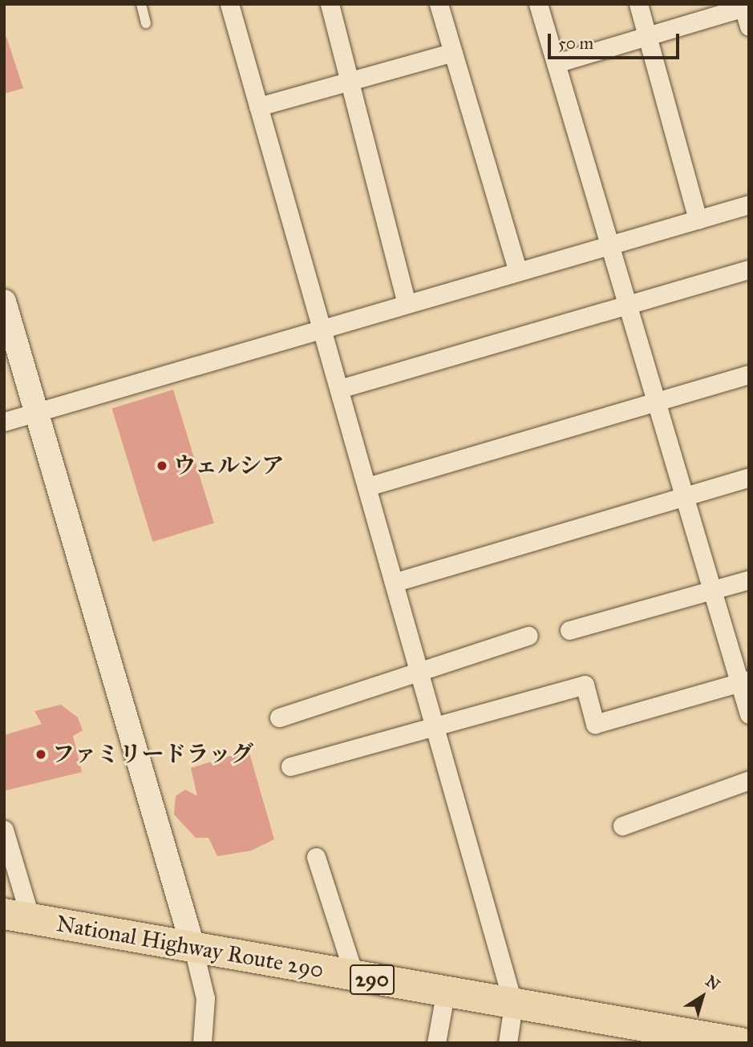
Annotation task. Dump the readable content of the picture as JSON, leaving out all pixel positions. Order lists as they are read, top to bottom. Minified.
{"streets":{"highway":["National Highway Route 290","290"]},"places":["ウェルシア","ファミリードラッグ"],"scale_bar":"50 m","north":"top right"}
